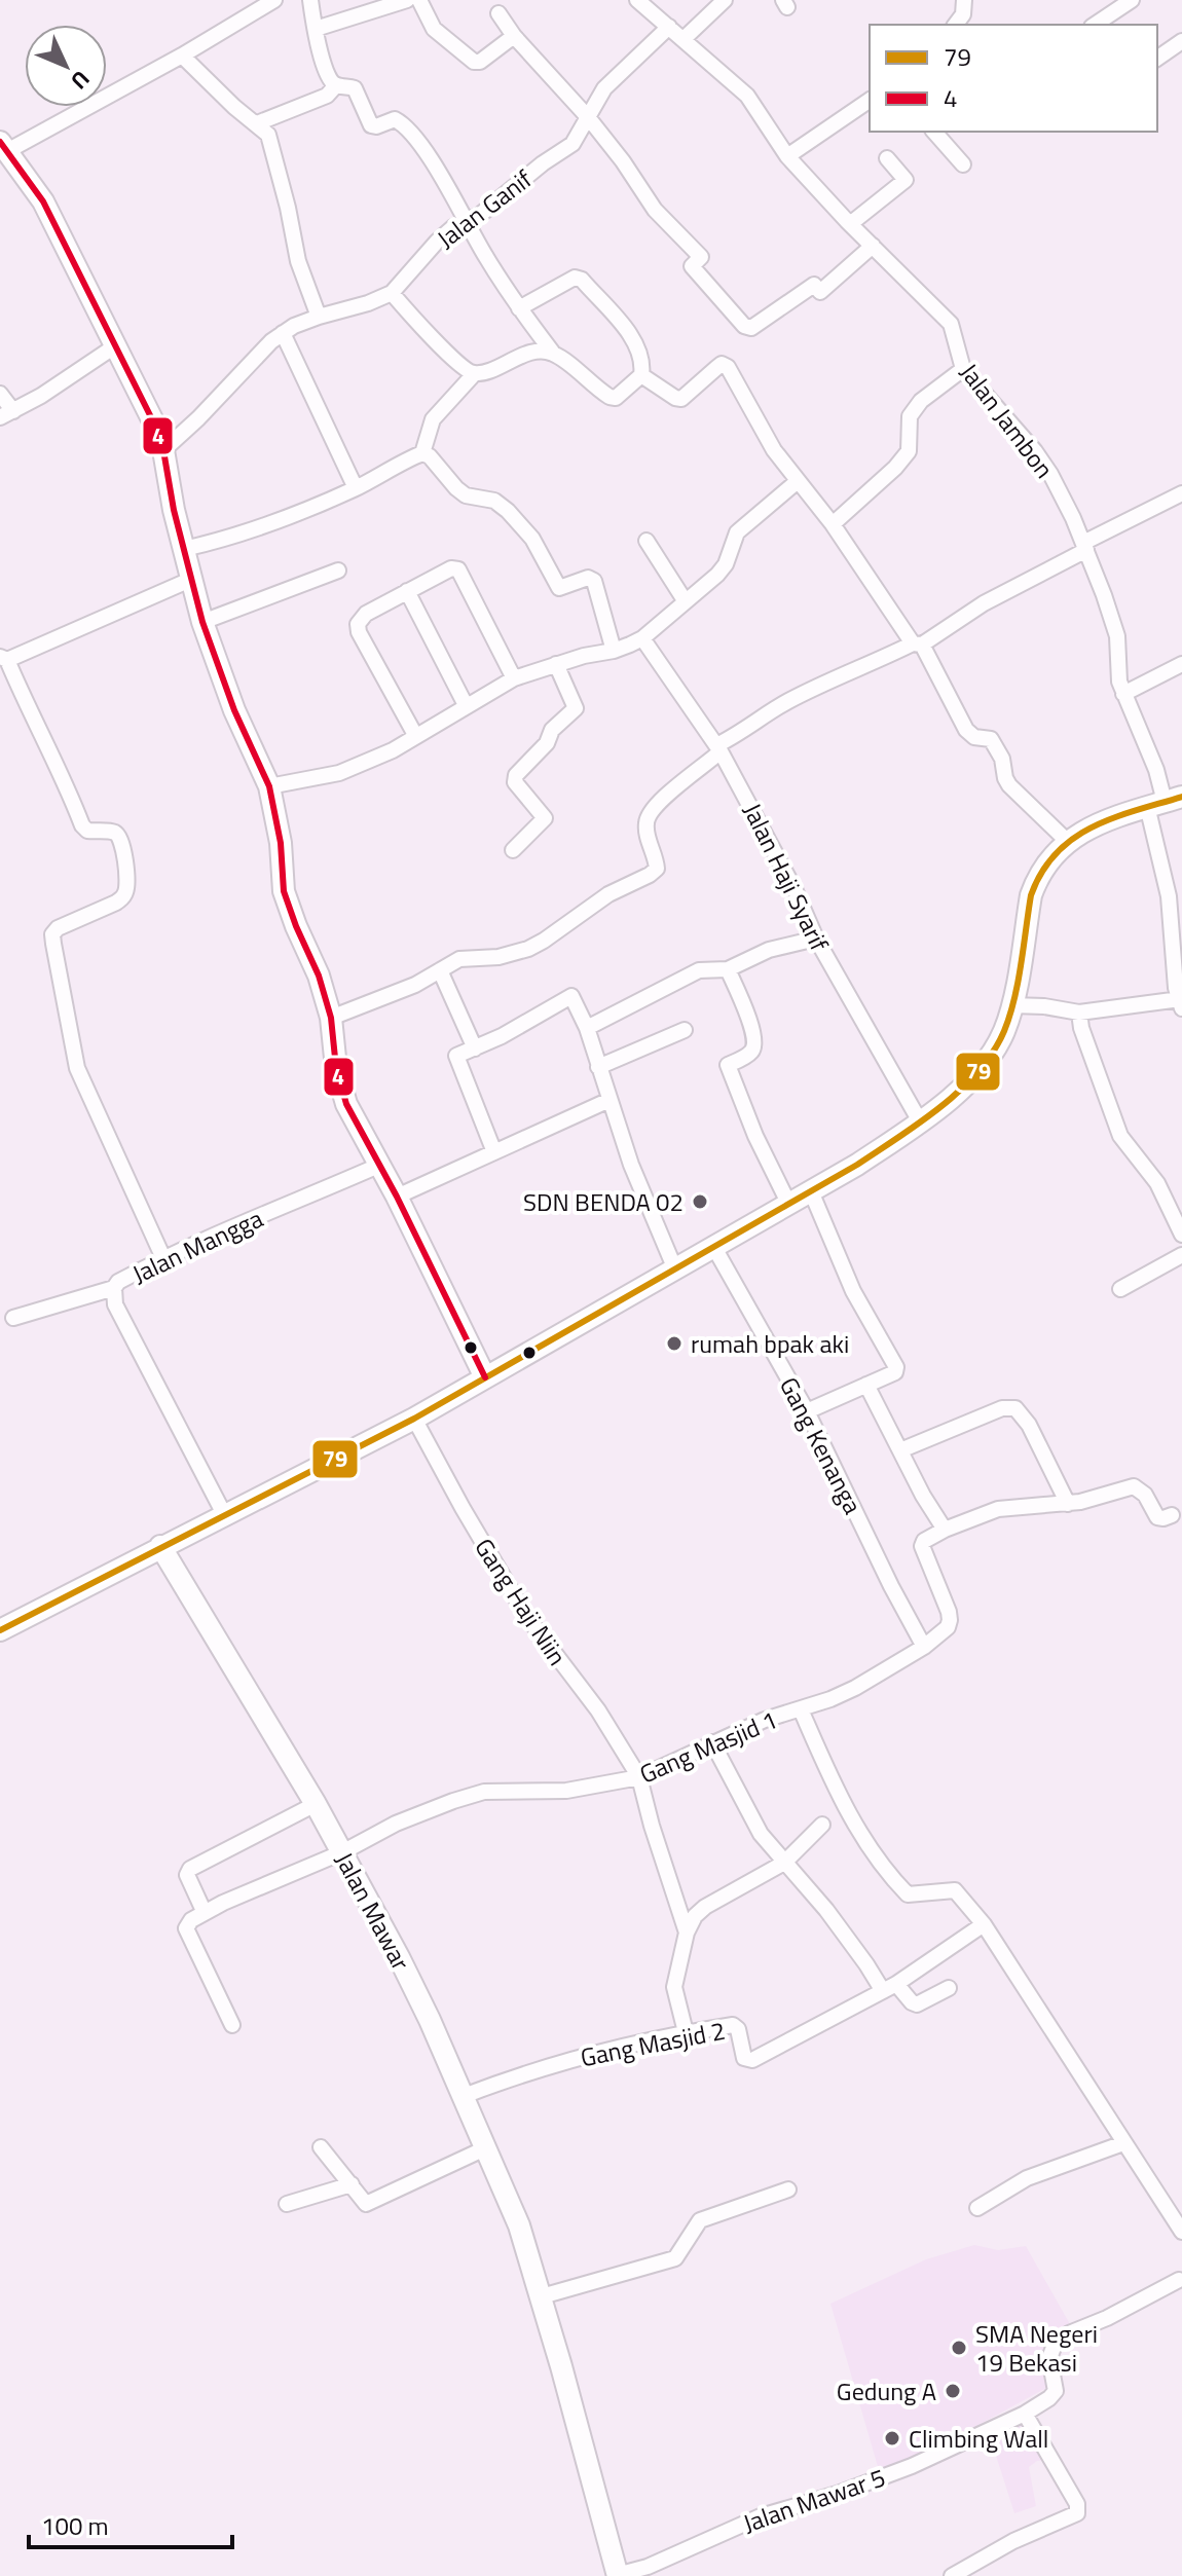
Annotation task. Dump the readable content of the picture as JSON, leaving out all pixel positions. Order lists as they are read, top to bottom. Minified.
{"streets":{"street":["Jalan Ganif","Jalan Jambon","Jalan Haji Syarif","Jalan Mangga","Gang Kenanga","Gang Haji Niin","Gang Masjid 1","Jalan Mawar","Gang Masjid 2","Jalan Mawar 5"]},"crossings":[["Jalan Ganif","Jalan Jambon"],["Gang Kenanga","Gang Masjid 1"],["Gang Haji Niin","Gang Masjid 1"],["Gang Masjid 1","Jalan Mawar"],["Jalan Mawar","Gang Masjid 2"],["Jalan Mawar","Jalan Mawar 5"]],"places":["SDN BENDA 02","rumah bpak aki","SMA Negeri 19 Bekasi","Gedung A","Climbing Wall"],"lines":["transit line 4","transit line 79"],"legend":["79","4"],"scale_bar":"100 m","north":"bottom right"}
